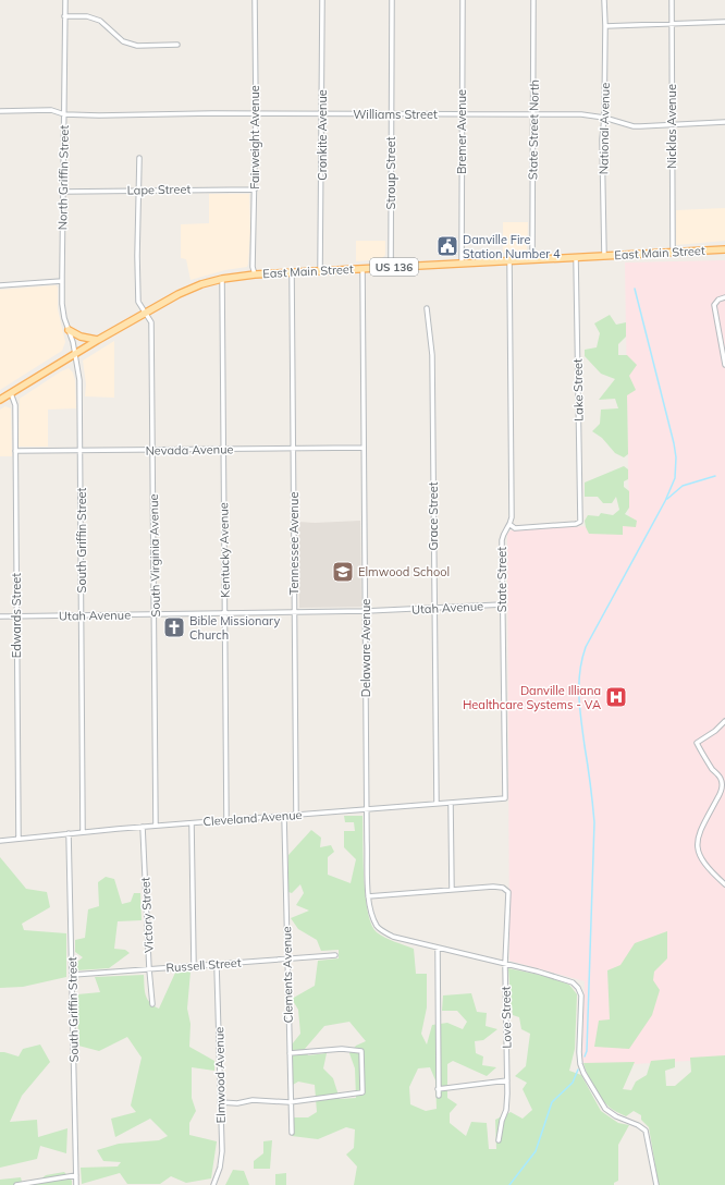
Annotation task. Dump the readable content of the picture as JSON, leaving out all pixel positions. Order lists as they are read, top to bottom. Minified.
{"streets":{"main road":["East Main Street","US 136"],"street":["Williams Street","Nicklas Avenue","National Avenue","State Street North","Bremer Avenue","Cronkite Avenue","Fairweight Avenue","Stroup Street","North Griffin Street","Lape Street","Lake Street","Nevada Avenue","Grace Street","South Griffin Street","Tennessee Avenue","Kentucky Avenue","South Virginia Avenue","State Street","Utah Avenue","Edwards Street","Delaware Avenue","Cleveland Avenue","Victory Street","Russell Street","Clements Avenue","Love Street","Elmwood Avenue"]},"crossings":[["Williams Street","Nicklas Avenue"],["Williams Street","National Avenue"],["Williams Street","State Street North"],["Williams Street","Bremer Avenue"],["Williams Street","Cronkite Avenue"],["Williams Street","Fairweight Avenue"],["Williams Street","Stroup Street"],["Williams Street","North Griffin Street"],["Nicklas Avenue","East Main Street"],["National Avenue","East Main Street"],["State Street North","East Main Street"],["Bremer Avenue","East Main Street"],["Cronkite Avenue","East Main Street"],["Fairweight Avenue","Lape Street"],["Fairweight Avenue","East Main Street"],["Stroup Street","East Main Street"],["North Griffin Street","Lape Street"],["North Griffin Street","East Main Street"],["North Griffin Street","South Griffin Street"],["Lape Street","South Virginia Avenue"],["East Main Street","Lake Street"],["East Main Street","South Griffin Street"],["East Main Street","Tennessee Avenue"],["East Main Street","Kentucky Avenue"],["East Main Street","South Virginia Avenue"],["East Main Street","State Street"],["East Main Street","Edwards Street"],["East Main Street","Delaware Avenue"],["Lake Street","State Street"],["Nevada Avenue","South Griffin Street"],["Nevada Avenue","Tennessee Avenue"],["Nevada Avenue","Kentucky Avenue"],["Nevada Avenue","South Virginia Avenue"],["Nevada Avenue","Edwards Street"],["Nevada Avenue","Delaware Avenue"],["Grace Street","Utah Avenue"],["Grace Street","Cleveland Avenue"],["South Griffin Street","Utah Avenue"],["South Griffin Street","Cleveland Avenue"],["South Griffin Street","Russell Street"],["Tennessee Avenue","Utah Avenue"],["Tennessee Avenue","Cleveland Avenue"],["Kentucky Avenue","Utah Avenue"],["Kentucky Avenue","Cleveland Avenue"],["South Virginia Avenue","Utah Avenue"],["South Virginia Avenue","Cleveland Avenue"],["State Street","Utah Avenue"],["State Street","Cleveland Avenue"],["Utah Avenue","Edwards Street"],["Utah Avenue","Delaware Avenue"],["Edwards Street","Cleveland Avenue"],["Delaware Avenue","Cleveland Avenue"],["Cleveland Avenue","Victory Street"],["Cleveland Avenue","Clements Avenue"],["Victory Street","Russell Street"],["Russell Street","Clements Avenue"],["Russell Street","Elmwood Avenue"]],"places":{"public building":["Danville Fire Station Number 4"],"school or university":["Elmwood School"],"church":["Bible Missionary Church"],"hospital":["Danville Illiana Healthcare Systems - VA"]}}
